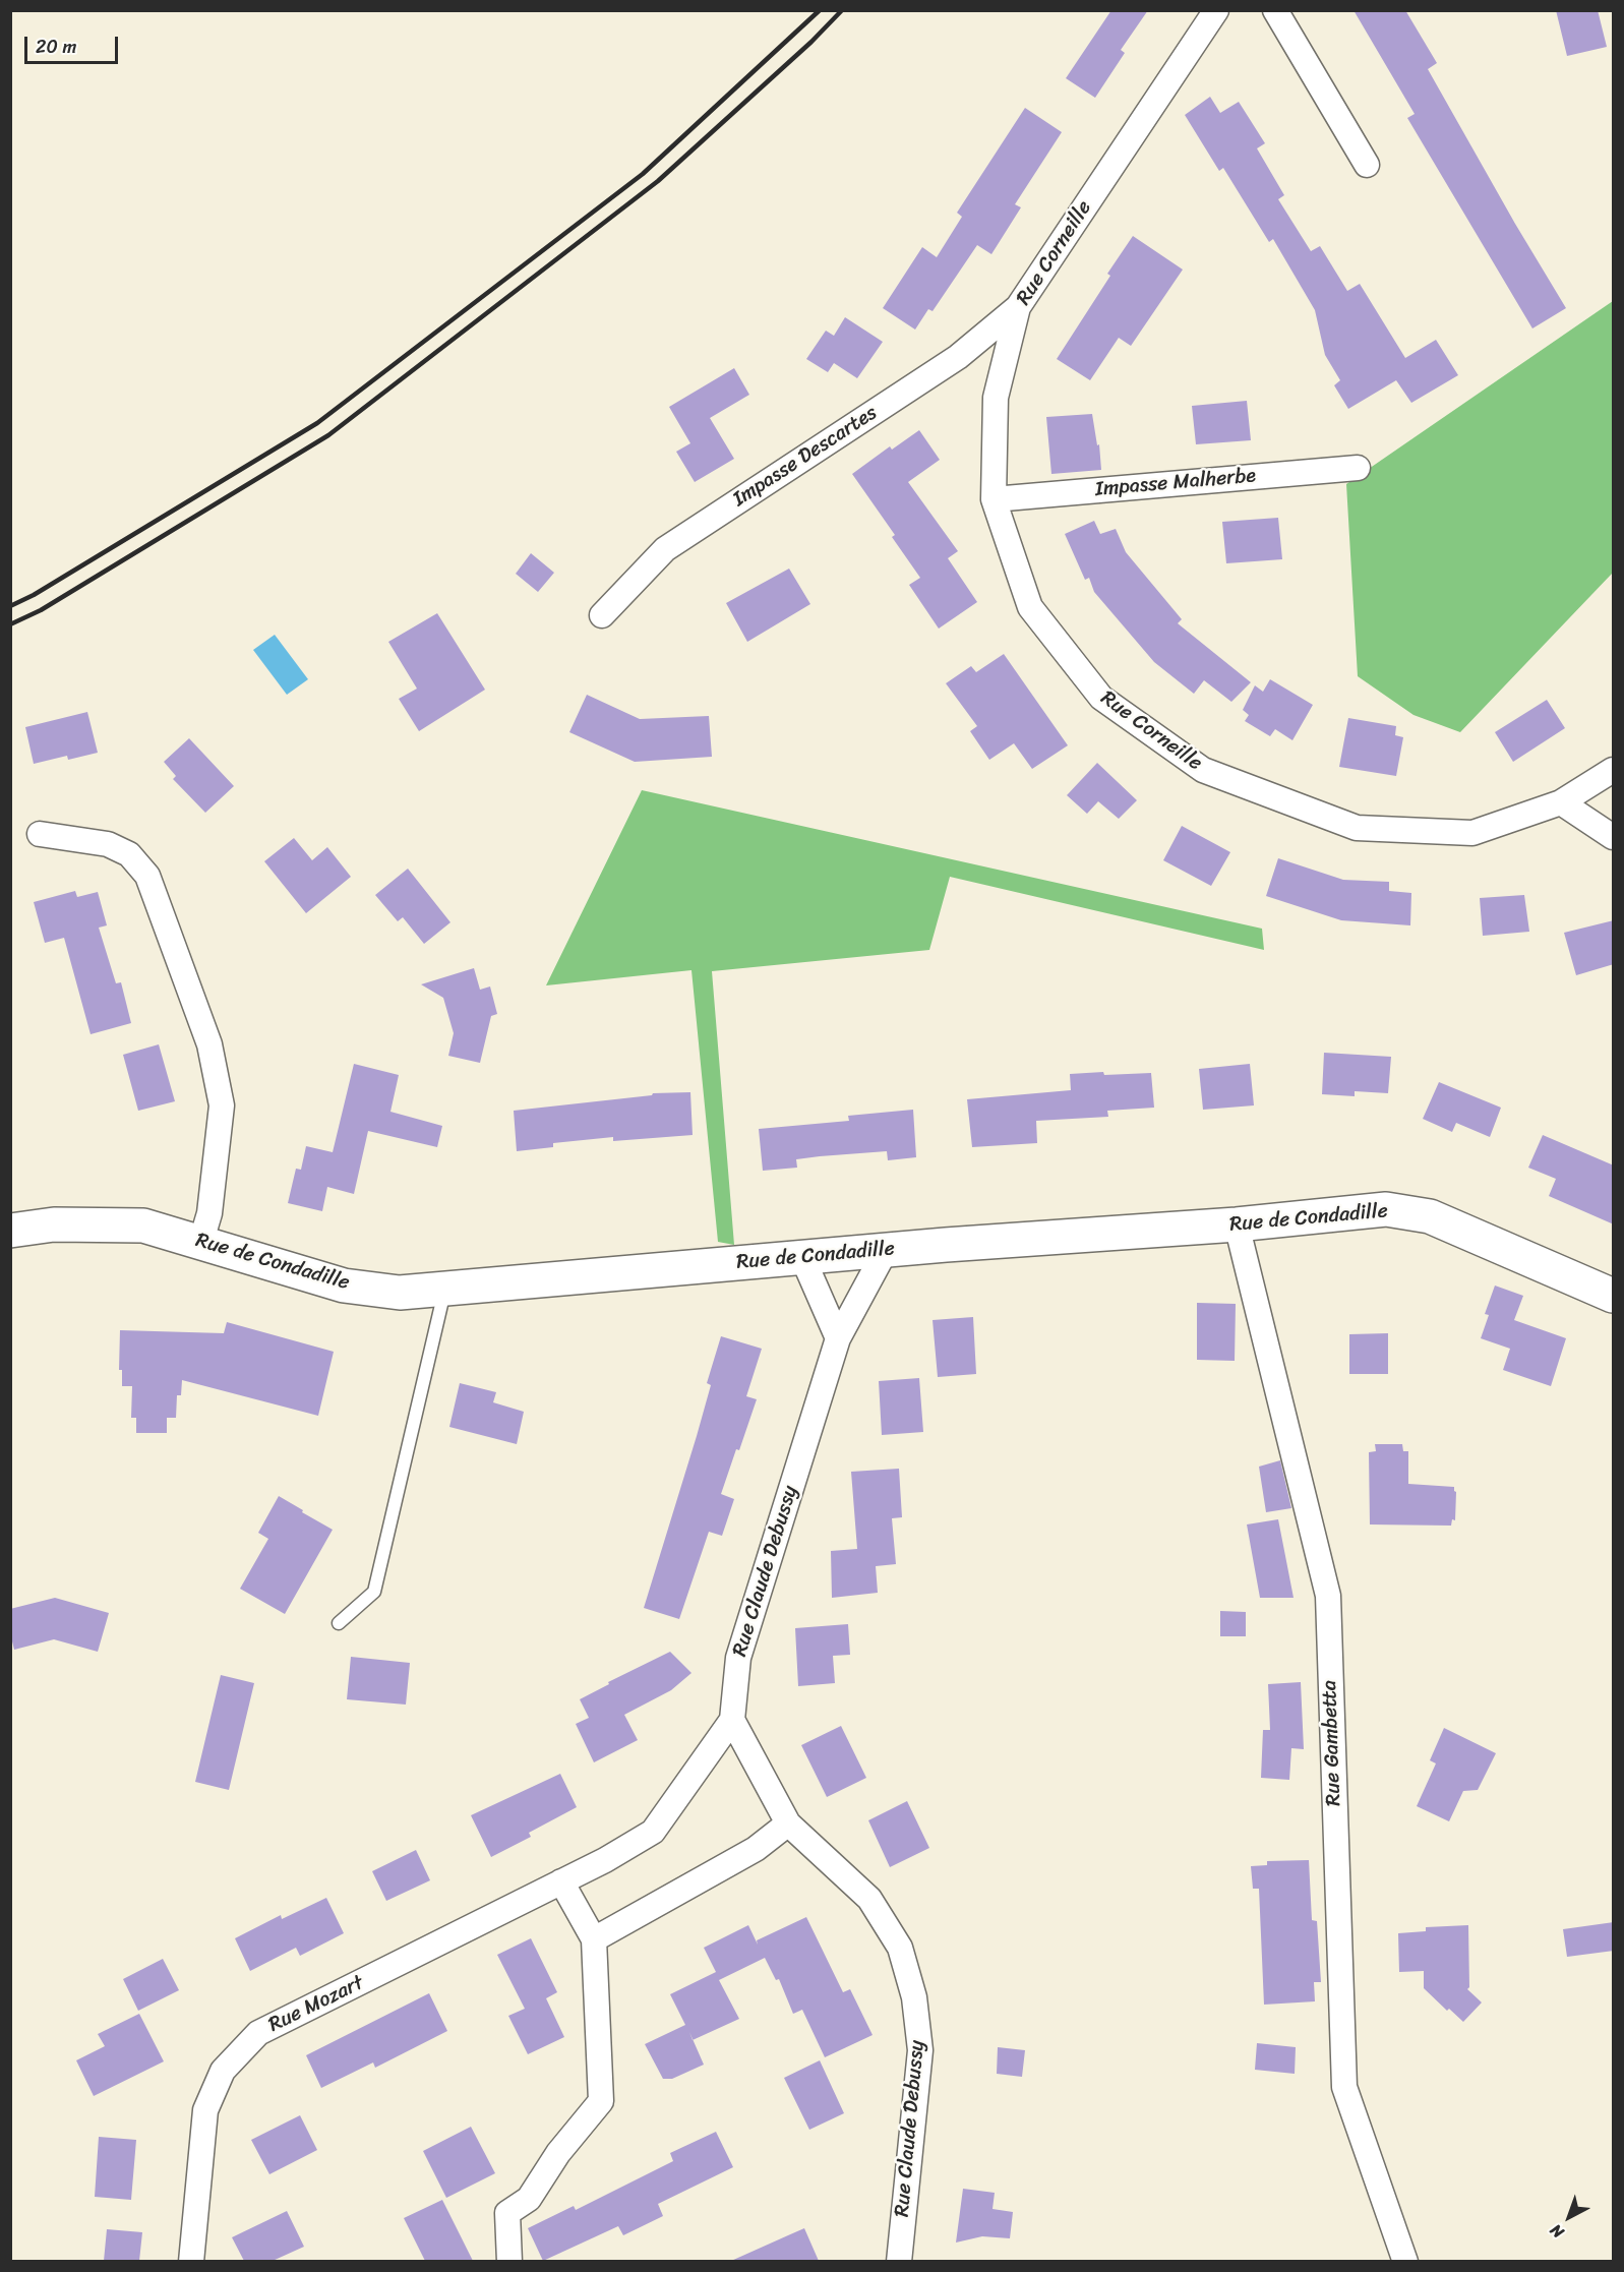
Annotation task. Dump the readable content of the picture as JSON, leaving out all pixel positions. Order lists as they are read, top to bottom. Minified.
{"streets":{"street":["Rue Corneille","Impasse Descartes","Impasse Malherbe","Rue de Condadille","Rue Claude Debussy","Rue Gambetta","Rue Mozart"]},"crossings":[["Rue Corneille","Impasse Descartes"],["Rue Corneille","Impasse Malherbe"],["Rue de Condadille","Rue Claude Debussy"],["Rue de Condadille","Rue Gambetta"],["Rue Claude Debussy","Rue Mozart"]],"scale_bar":"20 m","north":"bottom left"}
